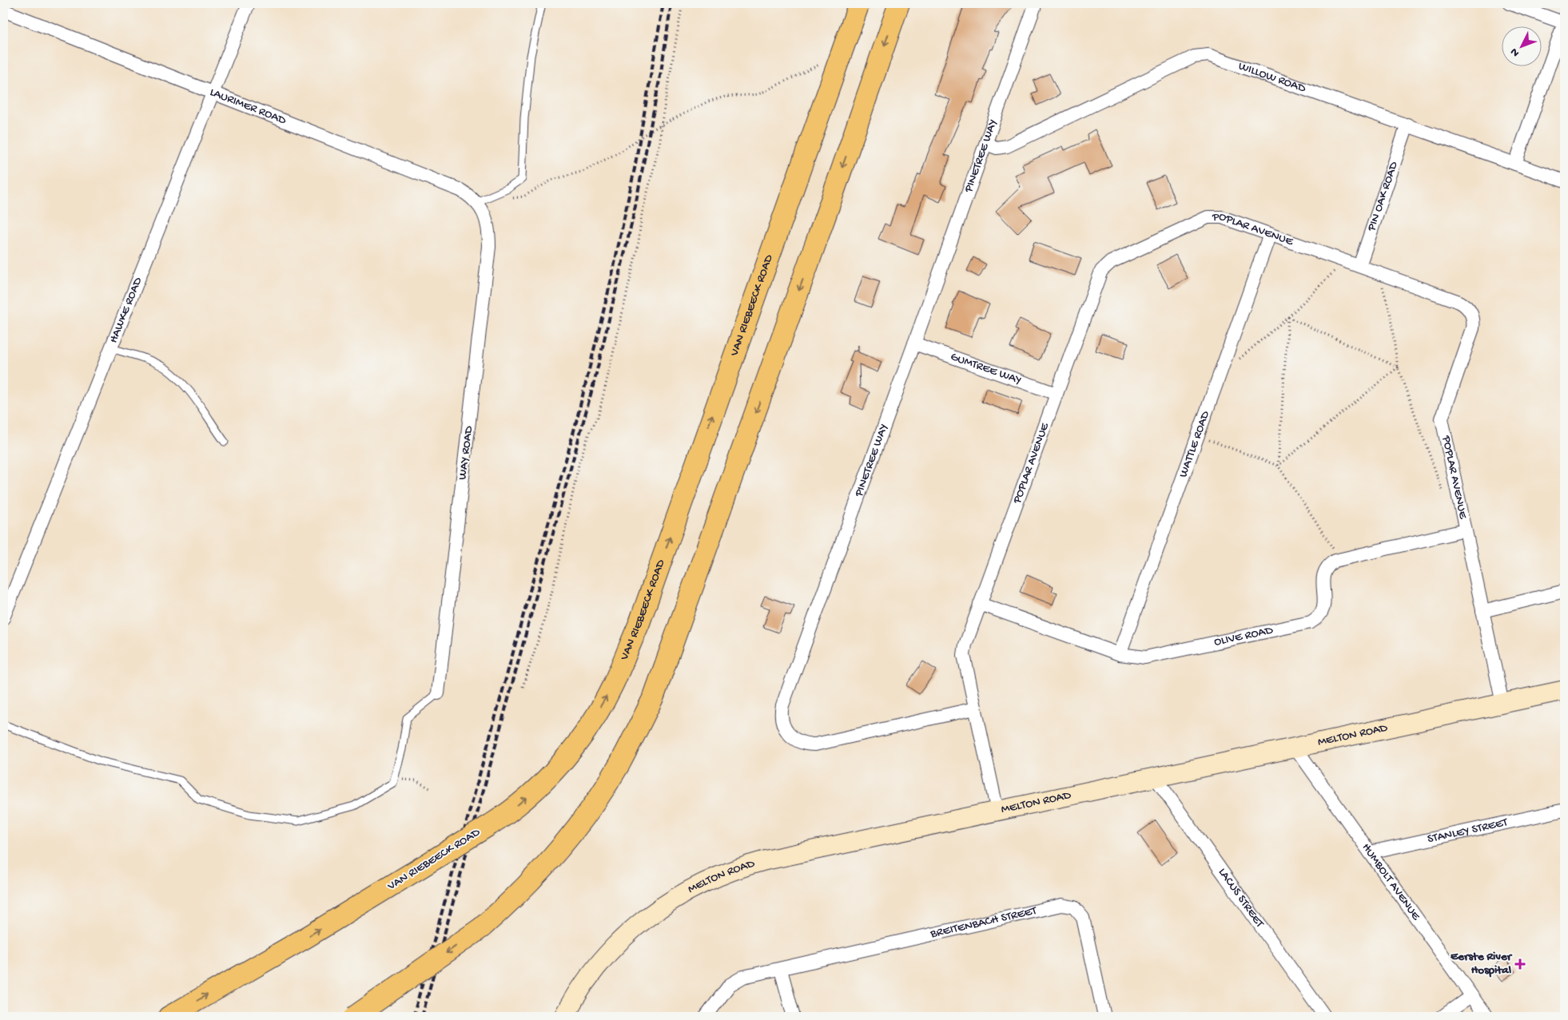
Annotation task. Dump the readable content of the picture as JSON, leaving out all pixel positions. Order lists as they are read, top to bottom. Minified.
{"streets":{"main road":["VAN RIEBEECK ROAD"],"street":["WILLOW ROAD","LAURIMER ROAD","PINETREE WAY","PIN OAK ROAD","POPLAR AVENUE","HAWKE ROAD","GUMTREE WAY","WATTLE ROAD","WAY ROAD","OLIVE ROAD","MELTON ROAD","STANLEY STREET","HUMBOLT AVENUE","LACUS STREET","BREITENBACH STREET"]},"crossings":[["WILLOW ROAD","PINETREE WAY"],["WILLOW ROAD","PIN OAK ROAD"],["LAURIMER ROAD","HAWKE ROAD"],["LAURIMER ROAD","WAY ROAD"],["PINETREE WAY","POPLAR AVENUE"],["PINETREE WAY","GUMTREE WAY"],["PIN OAK ROAD","POPLAR AVENUE"],["POPLAR AVENUE","GUMTREE WAY"],["POPLAR AVENUE","WATTLE ROAD"],["POPLAR AVENUE","OLIVE ROAD"],["POPLAR AVENUE","MELTON ROAD"],["WATTLE ROAD","OLIVE ROAD"],["MELTON ROAD","HUMBOLT AVENUE"],["MELTON ROAD","LACUS STREET"],["STANLEY STREET","HUMBOLT AVENUE"]],"places":{"health":["Eerste River Hospital"]},"north":"bottom left"}
